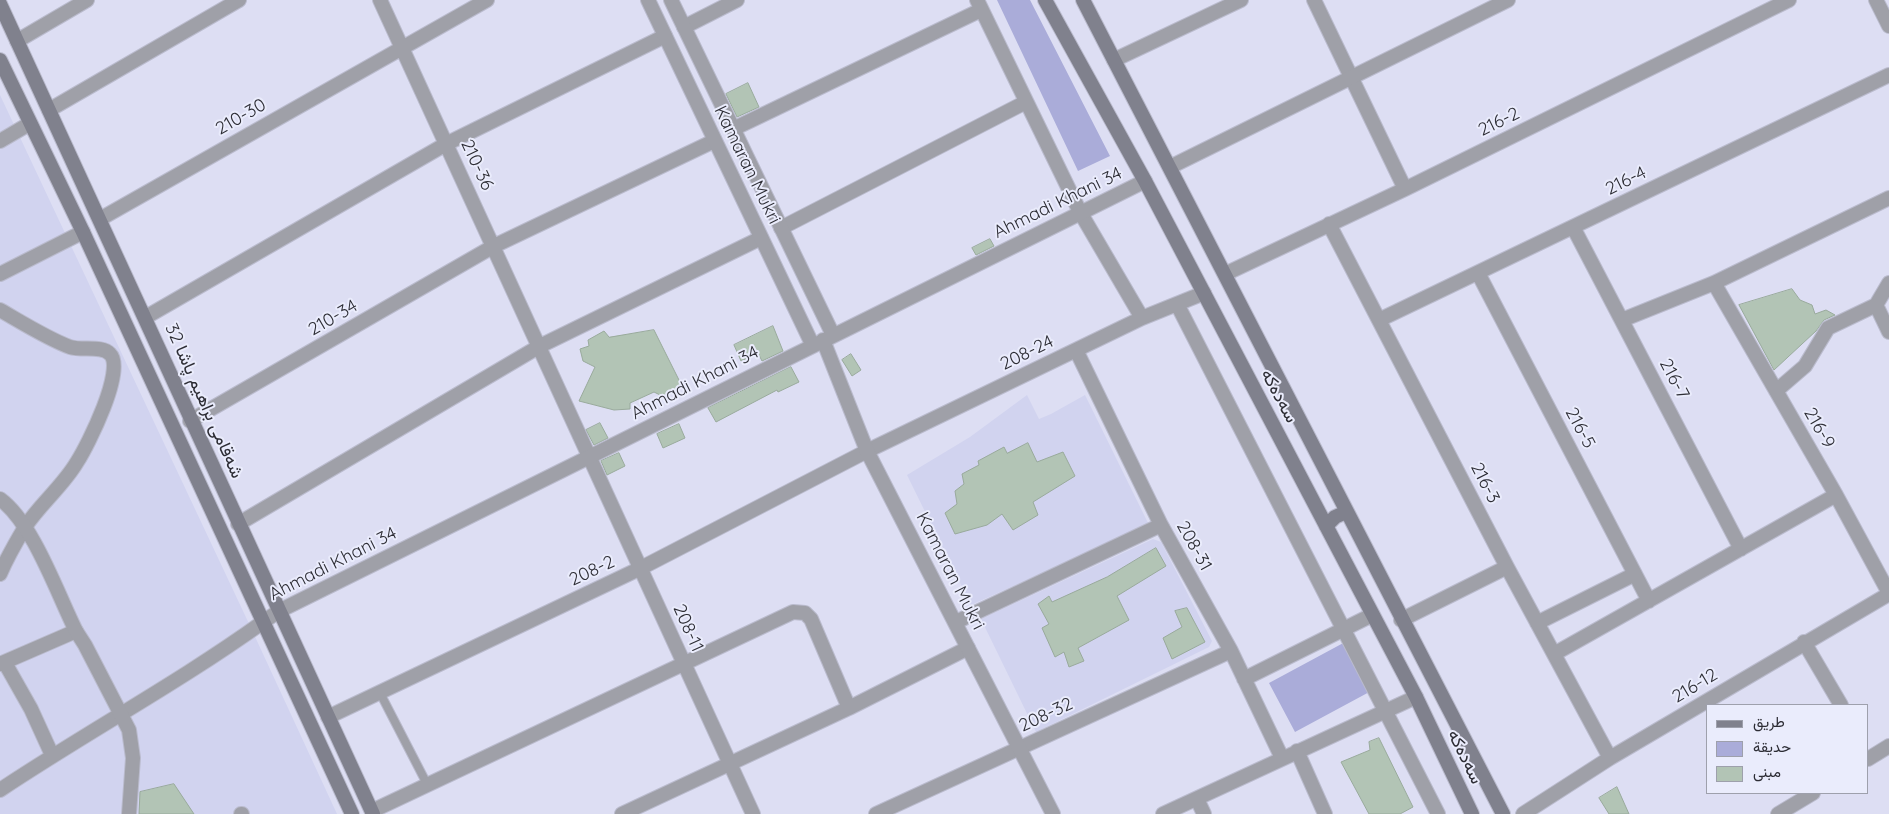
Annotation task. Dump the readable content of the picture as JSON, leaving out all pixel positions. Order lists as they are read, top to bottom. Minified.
{"streets":{"main road":["سەدەکە","شەقامی براهیم پاشا 32"],"street":["210-30","216-2","210-36","Kamaran Mukri","216-4","Ahmadi Khani 34","210-34","208-24","216-7","216-5","216-9","216-3","208-31","208-2","208-11","216-12","208-32"]},"crossings":[["210-30","210-36"],["210-30","شەقامی براهیم پاشا 32"],["216-2","سەدەکە"],["216-2","216-3"],["210-36","Ahmadi Khani 34"],["210-36","210-34"],["210-36","208-11"],["Kamaran Mukri","Ahmadi Khani 34"],["Kamaran Mukri","210-34"],["Kamaran Mukri","208-24"],["Kamaran Mukri","208-2"],["Kamaran Mukri","208-32"],["216-4","216-7"],["216-4","216-5"],["216-4","216-3"],["Ahmadi Khani 34","سەدەکە"],["Ahmadi Khani 34","شەقامی براهیم پاشا 32"],["Ahmadi Khani 34","208-11"],["210-34","شەقامی براهیم پاشا 32"],["208-24","سەدەکە"],["208-24","208-31"],["208-24","208-2"],["شەقامی براهیم پاشا 32","208-2"],["216-9","216-12"],["216-3","216-12"],["208-31","208-32"],["208-2","208-11"]],"legend":["طريق","حديقة","مبنى"]}
